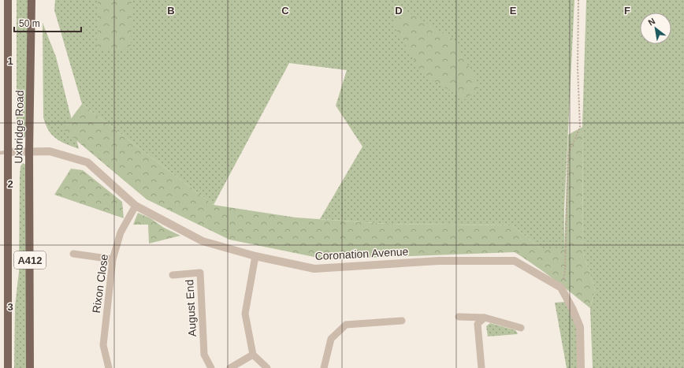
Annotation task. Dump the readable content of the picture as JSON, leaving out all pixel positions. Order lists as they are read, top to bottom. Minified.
{"streets":{"main road":["Uxbridge Road","A412"],"street":["Coronation Avenue","Rixon Close","August End"]},"crossings":[["Uxbridge Road","Coronation Avenue"],["Coronation Avenue","Rixon Close"]],"scale_bar":"50 m","north":"top left","grid":{"columns":["B","C","D","E","F"],"rows":["1","2","3"]}}
